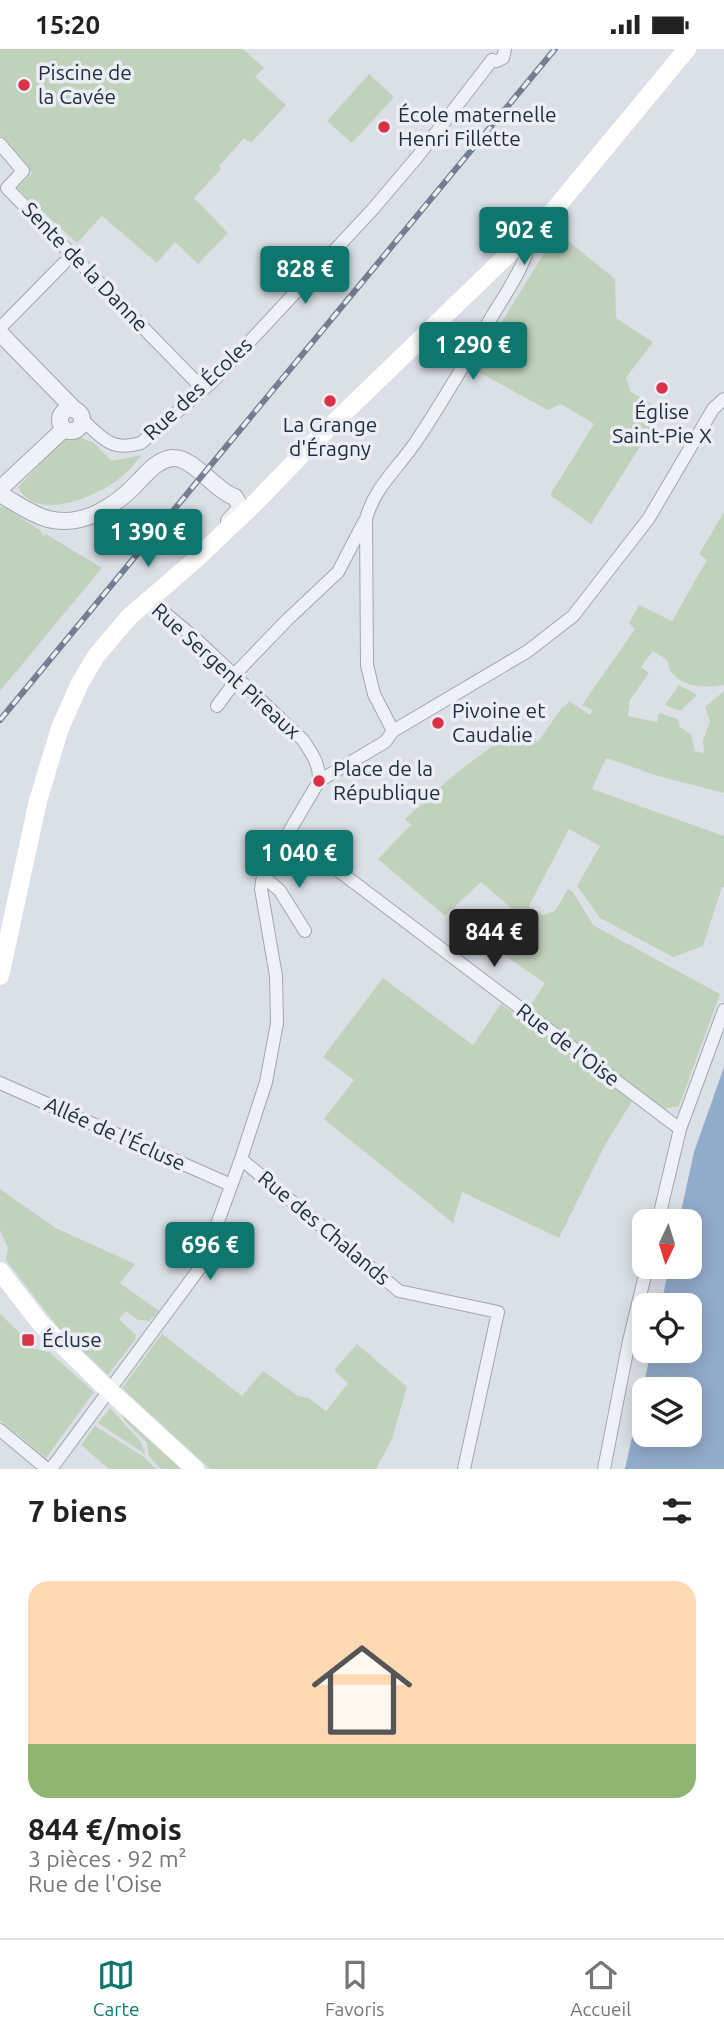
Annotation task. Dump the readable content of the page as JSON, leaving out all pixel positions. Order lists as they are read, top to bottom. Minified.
{"streets":{"street":["Sente de la Danne","Rue des Écoles","Rue Sergent Pireaux","Rue de l'Oise","Allée de l'Écluse","Rue des Chalands"]},"crossings":[["Sente de la Danne","Rue des Écoles"]],"places":{"other":["Piscine de la Cavée","École maternelle Henri Fillette","Église Saint-Pie X","La Grange d'Éragny","Pivoine et Caudalie","Place de la République"],"transit":["Écluse"]},"north":"bottom","page":{"status":"15:20","price":["902 €","828 €","1 290 €","1 390 €","1 040 €","844 €","696 €"],"heading":"7 biens","list":[{"name":"844 €/mois","note":"3 pièces · 92 m² · Rue de l'Oise"}],"tabs":["Carte","Favoris","Accueil"]}}
